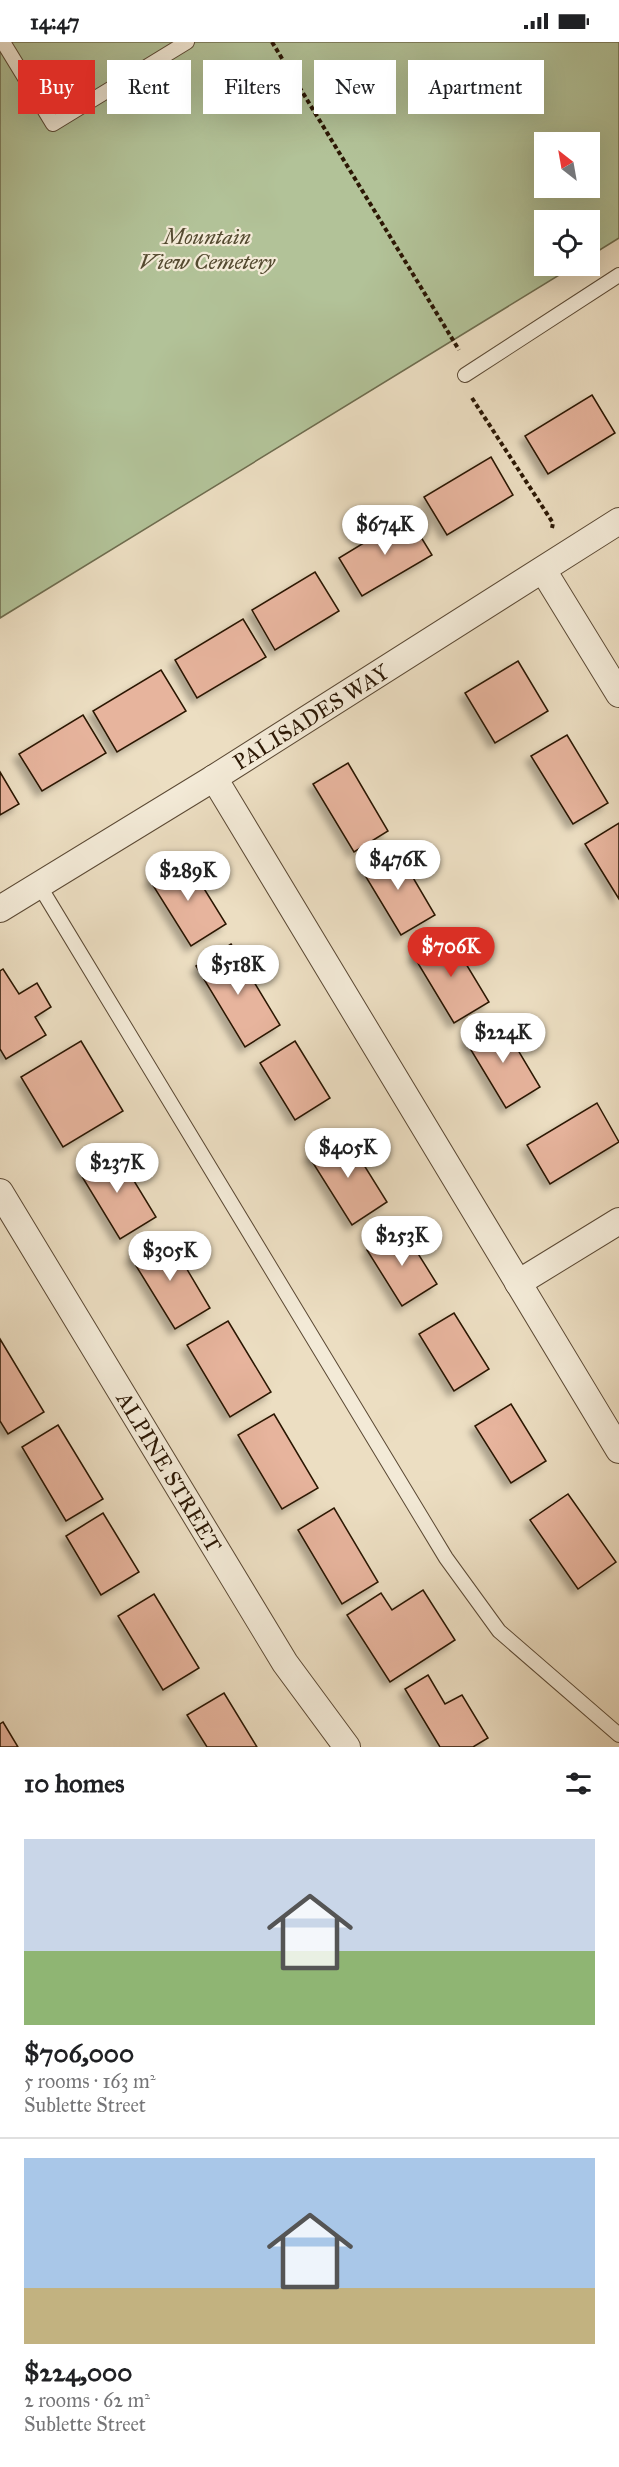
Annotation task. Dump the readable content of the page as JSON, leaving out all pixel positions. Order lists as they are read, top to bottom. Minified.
{"streets":{"street":["PALISADES WAY","ALPINE STREET"]},"parks":["Mountain View Cemetery"],"north":"top left","page":{"status":"14:47","chip":["Buy","Rent","Filters","New","Apartment"],"price":["$674K","$476K","$289K","$706K","$518K","$224K","$405K","$237K","$253K","$305K"],"heading":"10 homes","list":[{"name":"$706,000","note":"5 rooms · 163 m² · Sublette Street"},{"name":"$224,000","note":"2 rooms · 62 m² · Sublette Street"}]}}
